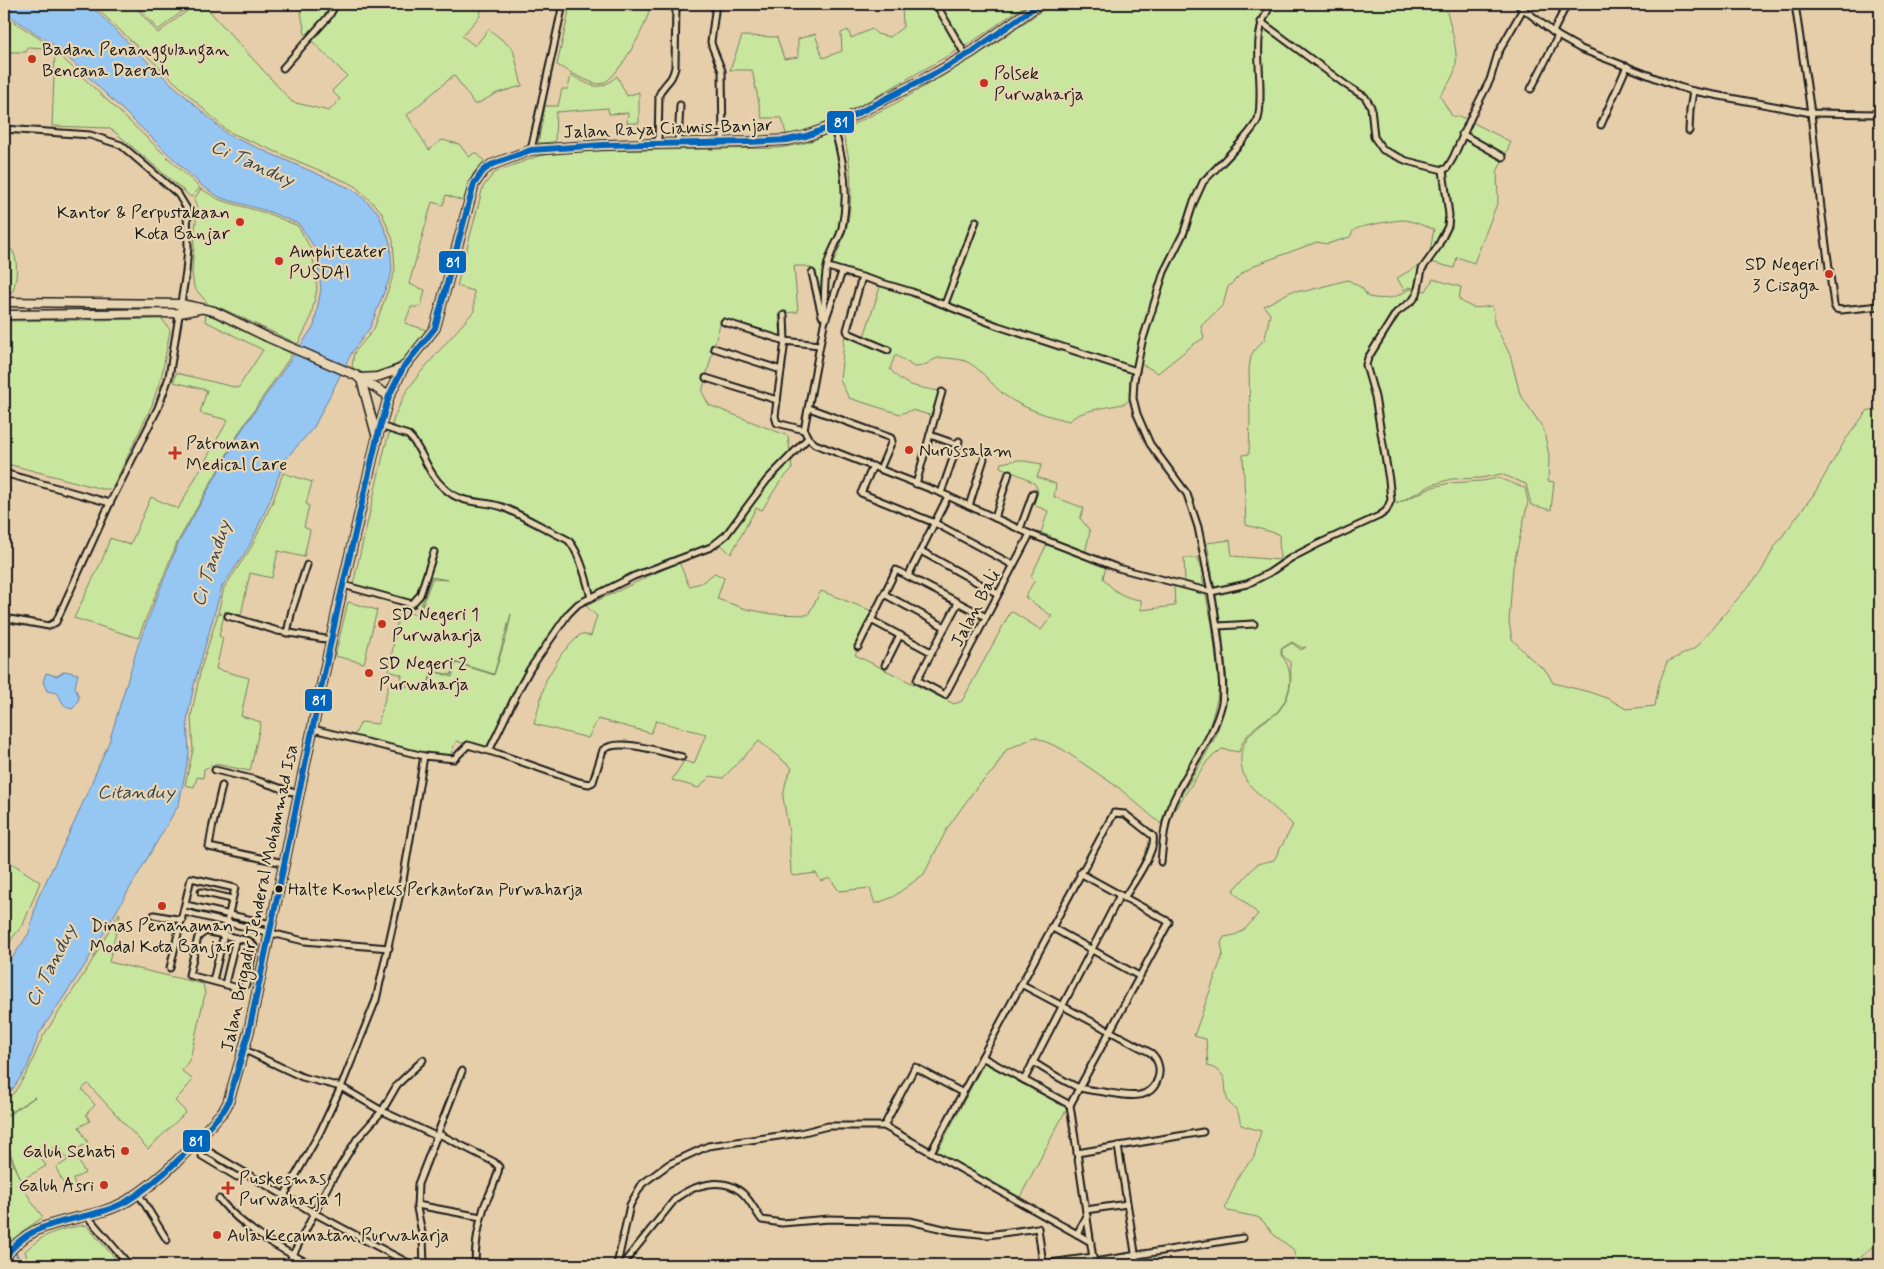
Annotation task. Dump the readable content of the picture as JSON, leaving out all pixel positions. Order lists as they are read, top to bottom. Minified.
{"streets":{"highway":["Jalan Raya Ciamis-Banjar","Jalan Brigadir Jenderal Mohammad Isa"],"street":["Jalan Bali"]},"crossings":[["Jalan Raya Ciamis-Banjar","Jalan Brigadir Jenderal Mohammad Isa"]],"water":["Ci Tanduy","Citanduy"],"places":{"other":["Badan Penanggulangan Bencana Daerah","Polsek Purwaharja","Kantor & Perpustakaan Kota Banjar","Amphiteater PUSDAI","SD Negeri 3 Cisaga","Nurussalam","SD Negeri 1 Purwaharja","SD Negeri 2 Purwaharja","Halte Kompleks Perkantoran Purwaharja","Dinas Penanaman Modal Kota Banjar","Galuh Sehati","Galuh Asri","Aula Kecamatan Purwaharja"],"health":["Patroman Medical Care","Puskesmas Purwaharja 1"]},"lines":["transit line 81"]}
